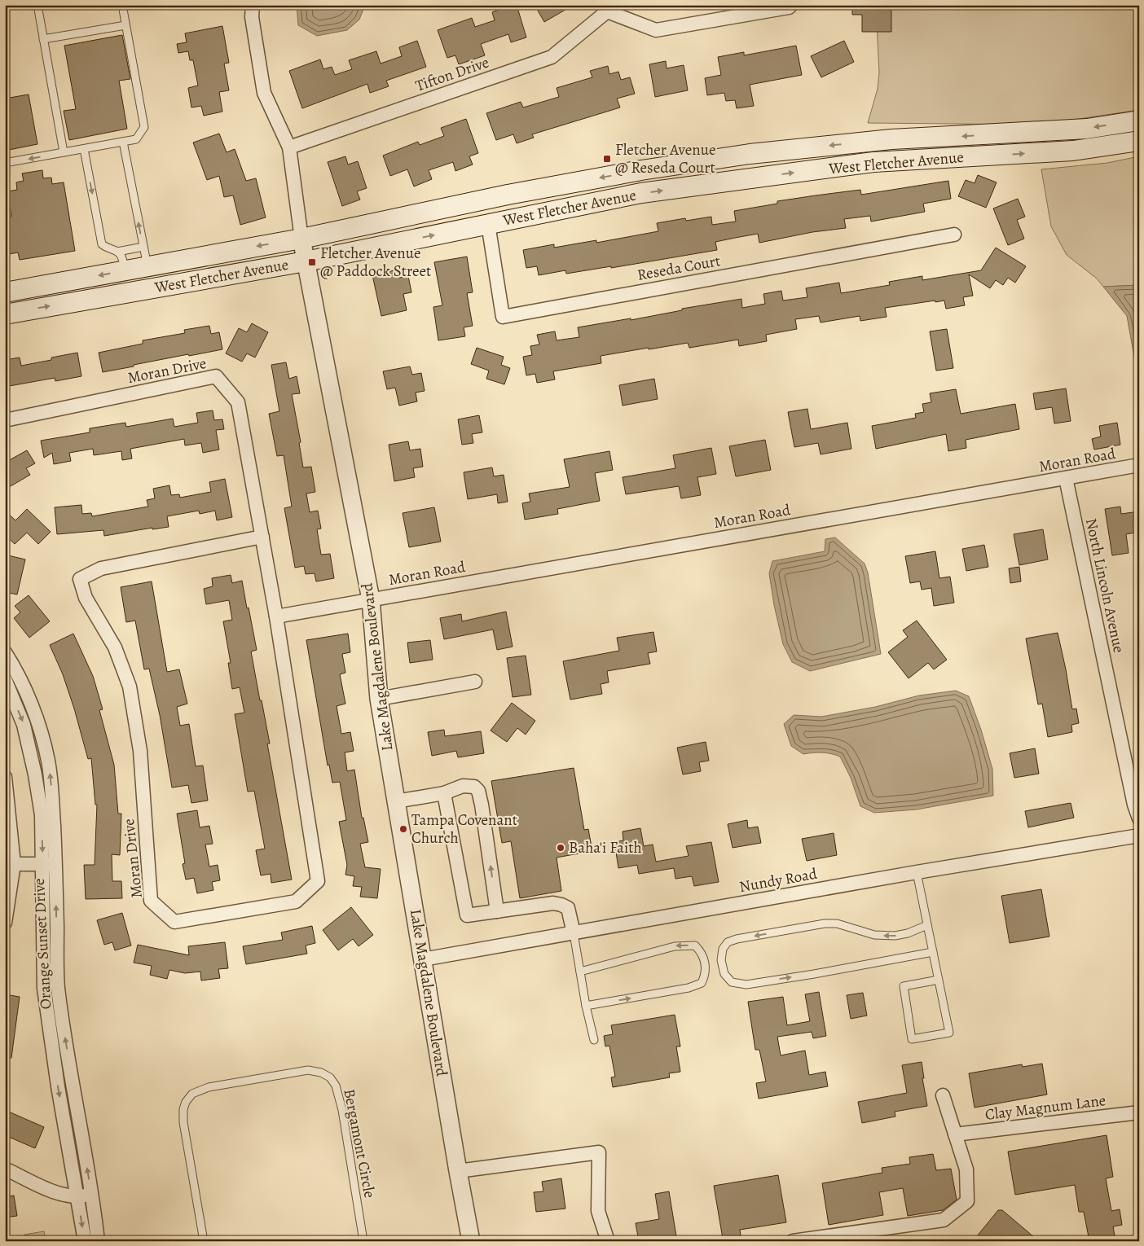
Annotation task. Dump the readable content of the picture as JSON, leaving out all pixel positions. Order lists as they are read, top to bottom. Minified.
{"streets":{"main road":["West Fletcher Avenue"],"street":["Tifton Drive","Reseda Court","Moran Drive","Moran Road","North Lincoln Avenue","Lake Magdalene Boulevard","Nundy Road","Orange Sunset Drive","Clay Magnum Lane"],"lane":["Bergamont Circle"]},"crossings":[["West Fletcher Avenue","Reseda Court"],["West Fletcher Avenue","Lake Magdalene Boulevard"],["Moran Drive","Moran Road"],["Moran Road","North Lincoln Avenue"],["Moran Road","Lake Magdalene Boulevard"],["Lake Magdalene Boulevard","Nundy Road"]],"places":{"transit":["Fletcher Avenue @ Reseda Court","Fletcher Avenue @ Paddock Street"],"other":["Tampa Covenant Church","Baha'i Faith"]}}
